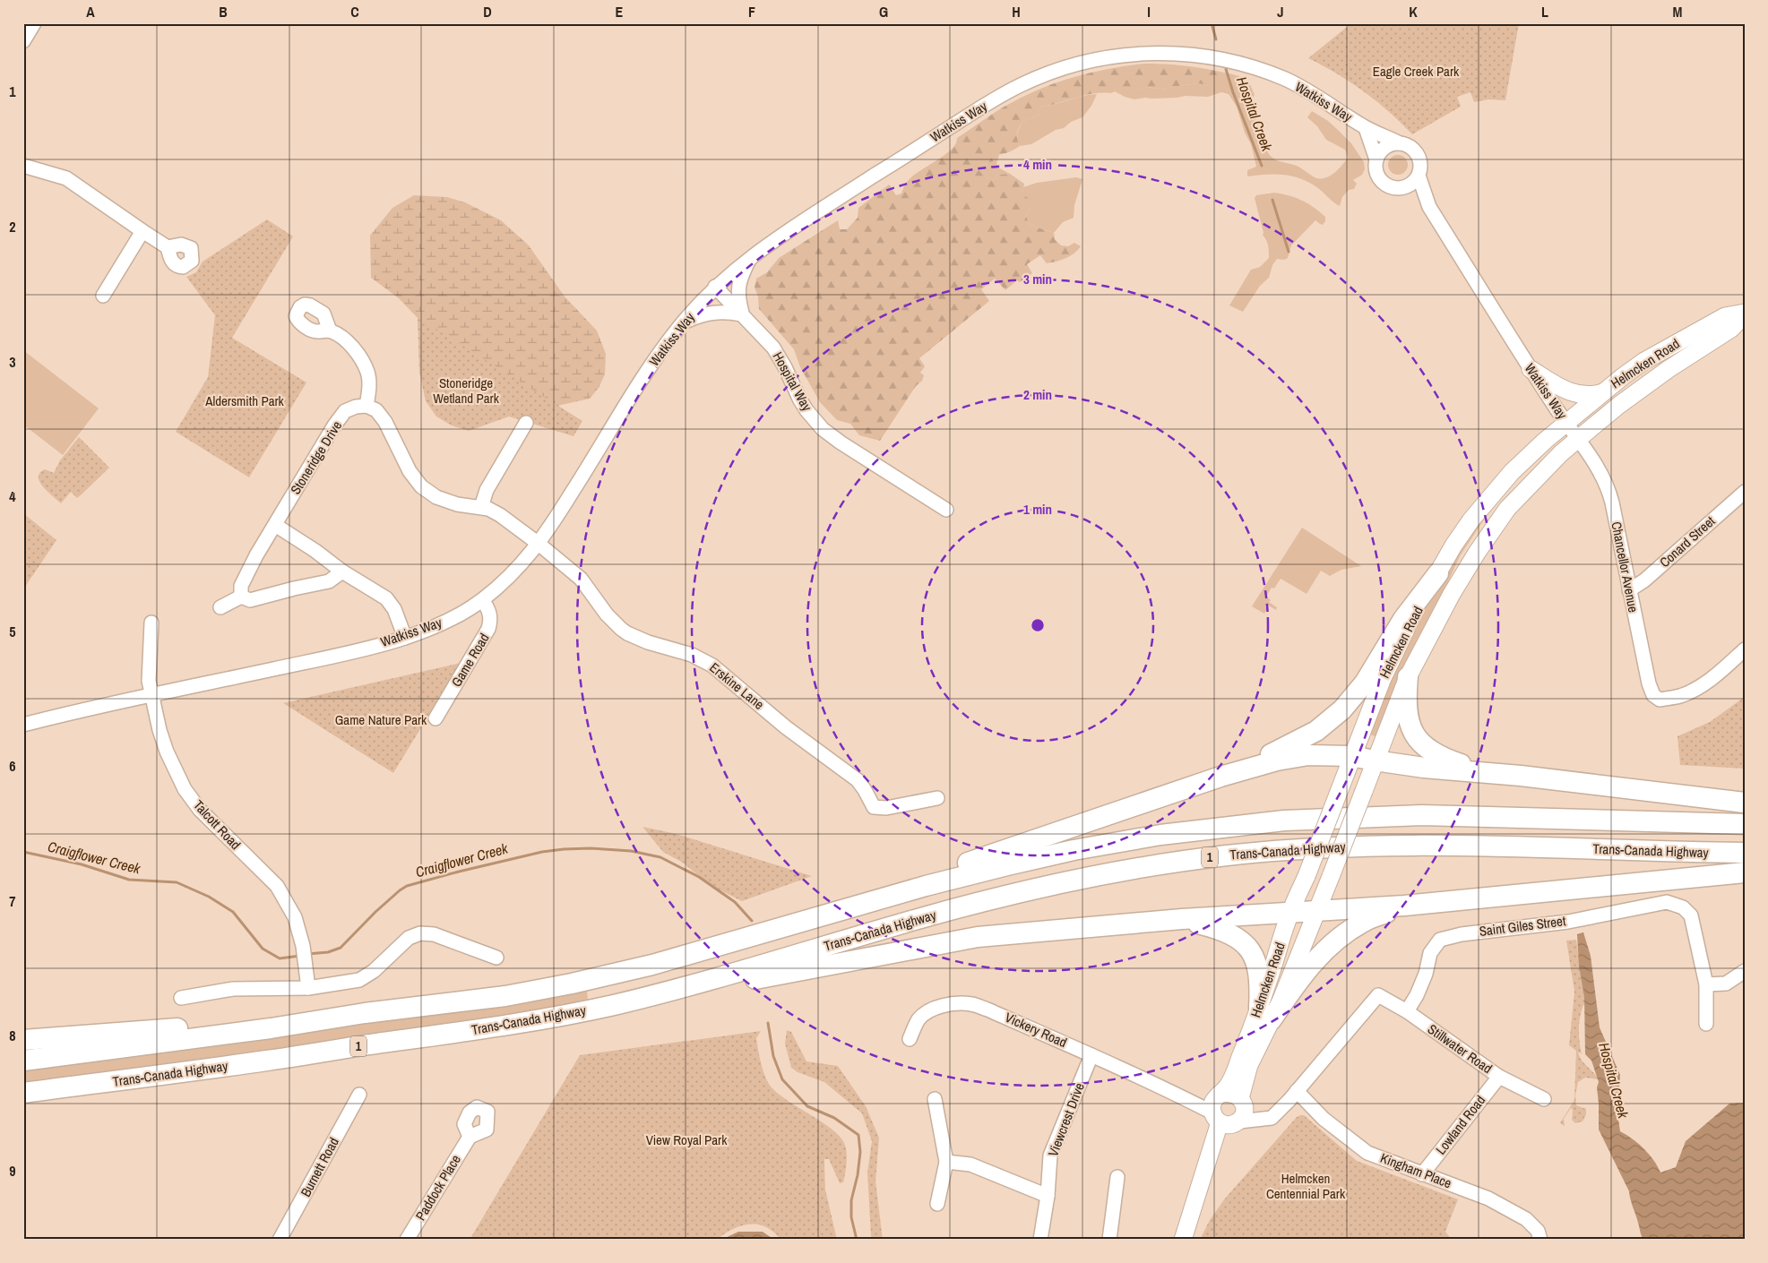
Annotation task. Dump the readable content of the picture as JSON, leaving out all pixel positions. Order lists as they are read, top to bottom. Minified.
{"streets":{"highway":["Trans-Canada Highway","1"],"main road":["Helmcken Road"],"street":["Watkiss Way","Hospital Way","Stoneridge Drive","Conard Street","Chancellor Avenue","Game Road","Erskine Lane","Talcott Road","Saint Giles Street","Vickery Road","Stillwater Road","Viewcrest Drive","Lowland Road","Burnett Road","Kingham Place","Paddock Place"]},"crossings":[["Watkiss Way","Helmcken Road"],["Watkiss Way","Hospital Way"],["Watkiss Way","Chancellor Avenue"],["Watkiss Way","Game Road"],["Watkiss Way","Erskine Lane"],["Watkiss Way","Talcott Road"],["Helmcken Road","Chancellor Avenue"],["Helmcken Road","Vickery Road"],["Conard Street","Chancellor Avenue"],["Saint Giles Street","Stillwater Road"],["Vickery Road","Viewcrest Drive"],["Stillwater Road","Lowland Road"],["Stillwater Road","Kingham Place"],["Lowland Road","Kingham Place"]],"water":["Hospital Creek","Craigflower Creek"],"parks":["Eagle Creek Park","Stoneridge Wetland Park","Aldersmith Park","Game Nature Park","View Royal Park","Helmcken Centennial Park"],"grid":{"columns":["A","B","C","D","E","F","G","H","I","J","K","L","M"],"rows":["1","2","3","4","5","6","7","8","9"]},"rings":["4 min","3 min","2 min","1 min"]}
